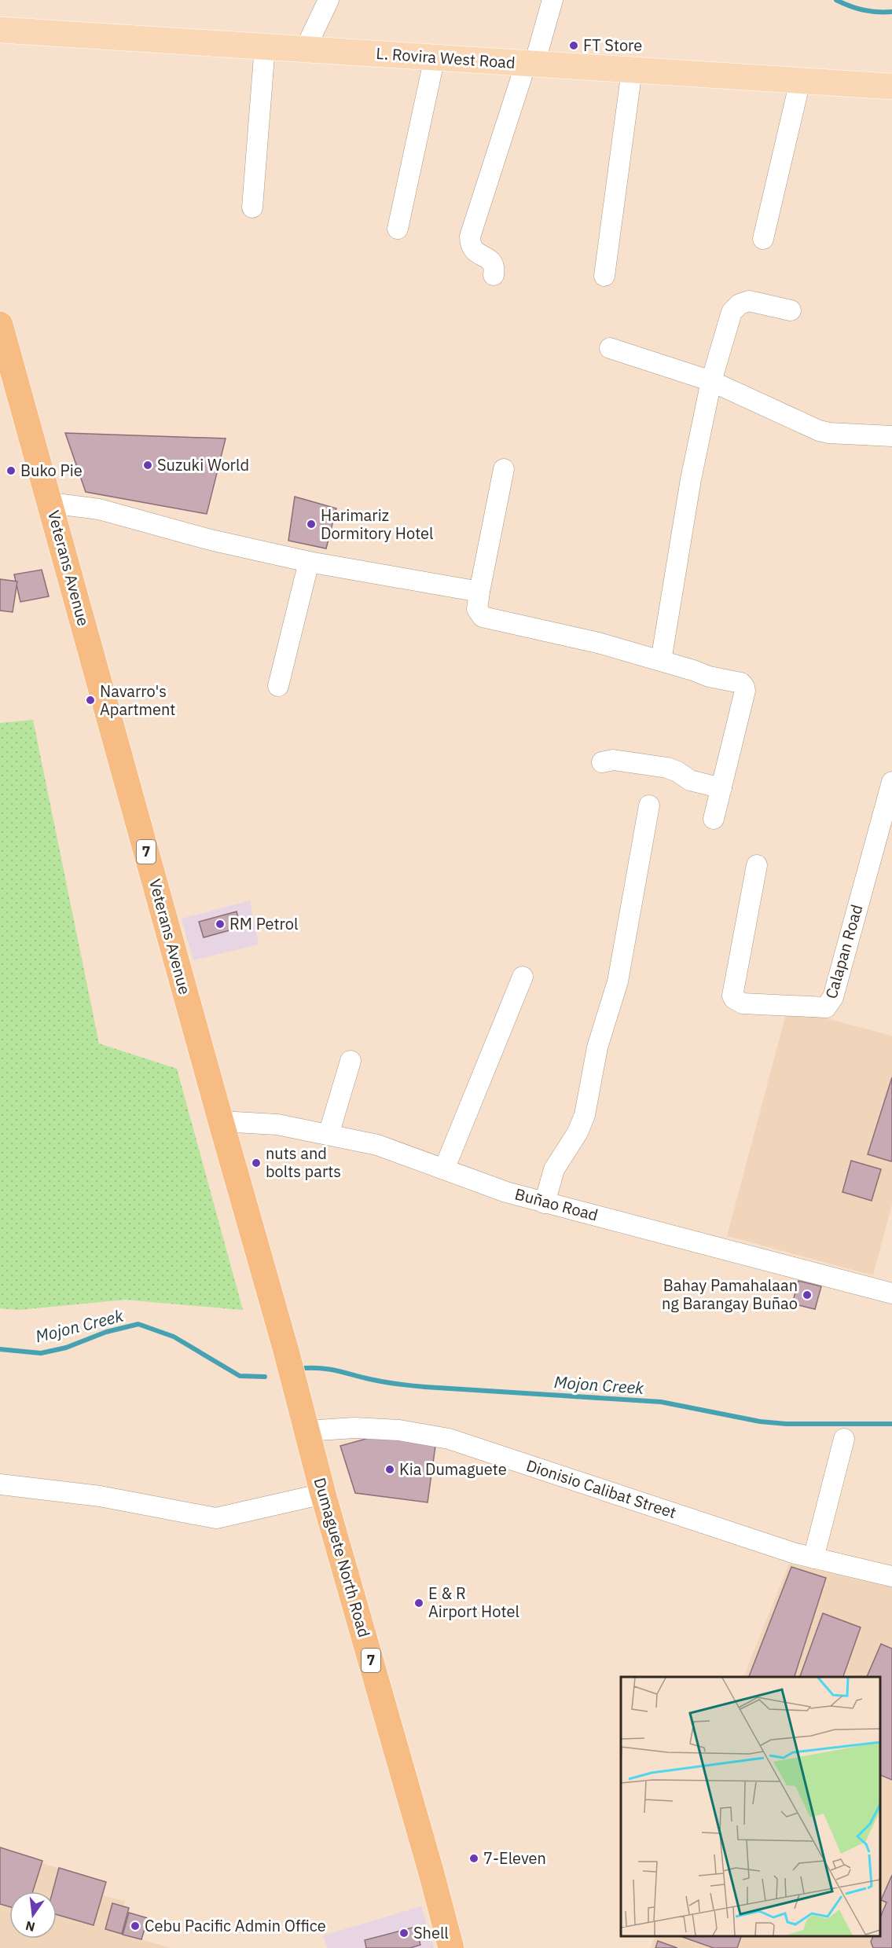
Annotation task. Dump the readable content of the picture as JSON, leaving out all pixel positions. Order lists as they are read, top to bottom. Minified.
{"streets":{"highway":["Veterans Avenue","7","Dumaguete North Road"],"main road":["L. Rovira West Road"],"street":["Calapan Road","Buñao Road","Dionisio Calibat Street"]},"crossings":[["Veterans Avenue","Buñao Road"],["Veterans Avenue","Dumaguete North Road"],["Dionisio Calibat Street","Dumaguete North Road"]],"water":["Mojon Creek"],"places":["FT Store","Suzuki World","Buko Pie","Harimariz Dormitory Hotel","Navarro's Apartment","RM Petrol","nuts and bolts parts","Bahay Pamahalaan ng Barangay Buñao","Kia Dumaguete","E & R Airport Hotel","7-Eleven","Cebu Pacific Admin Office","Shell"],"north":"bottom"}
